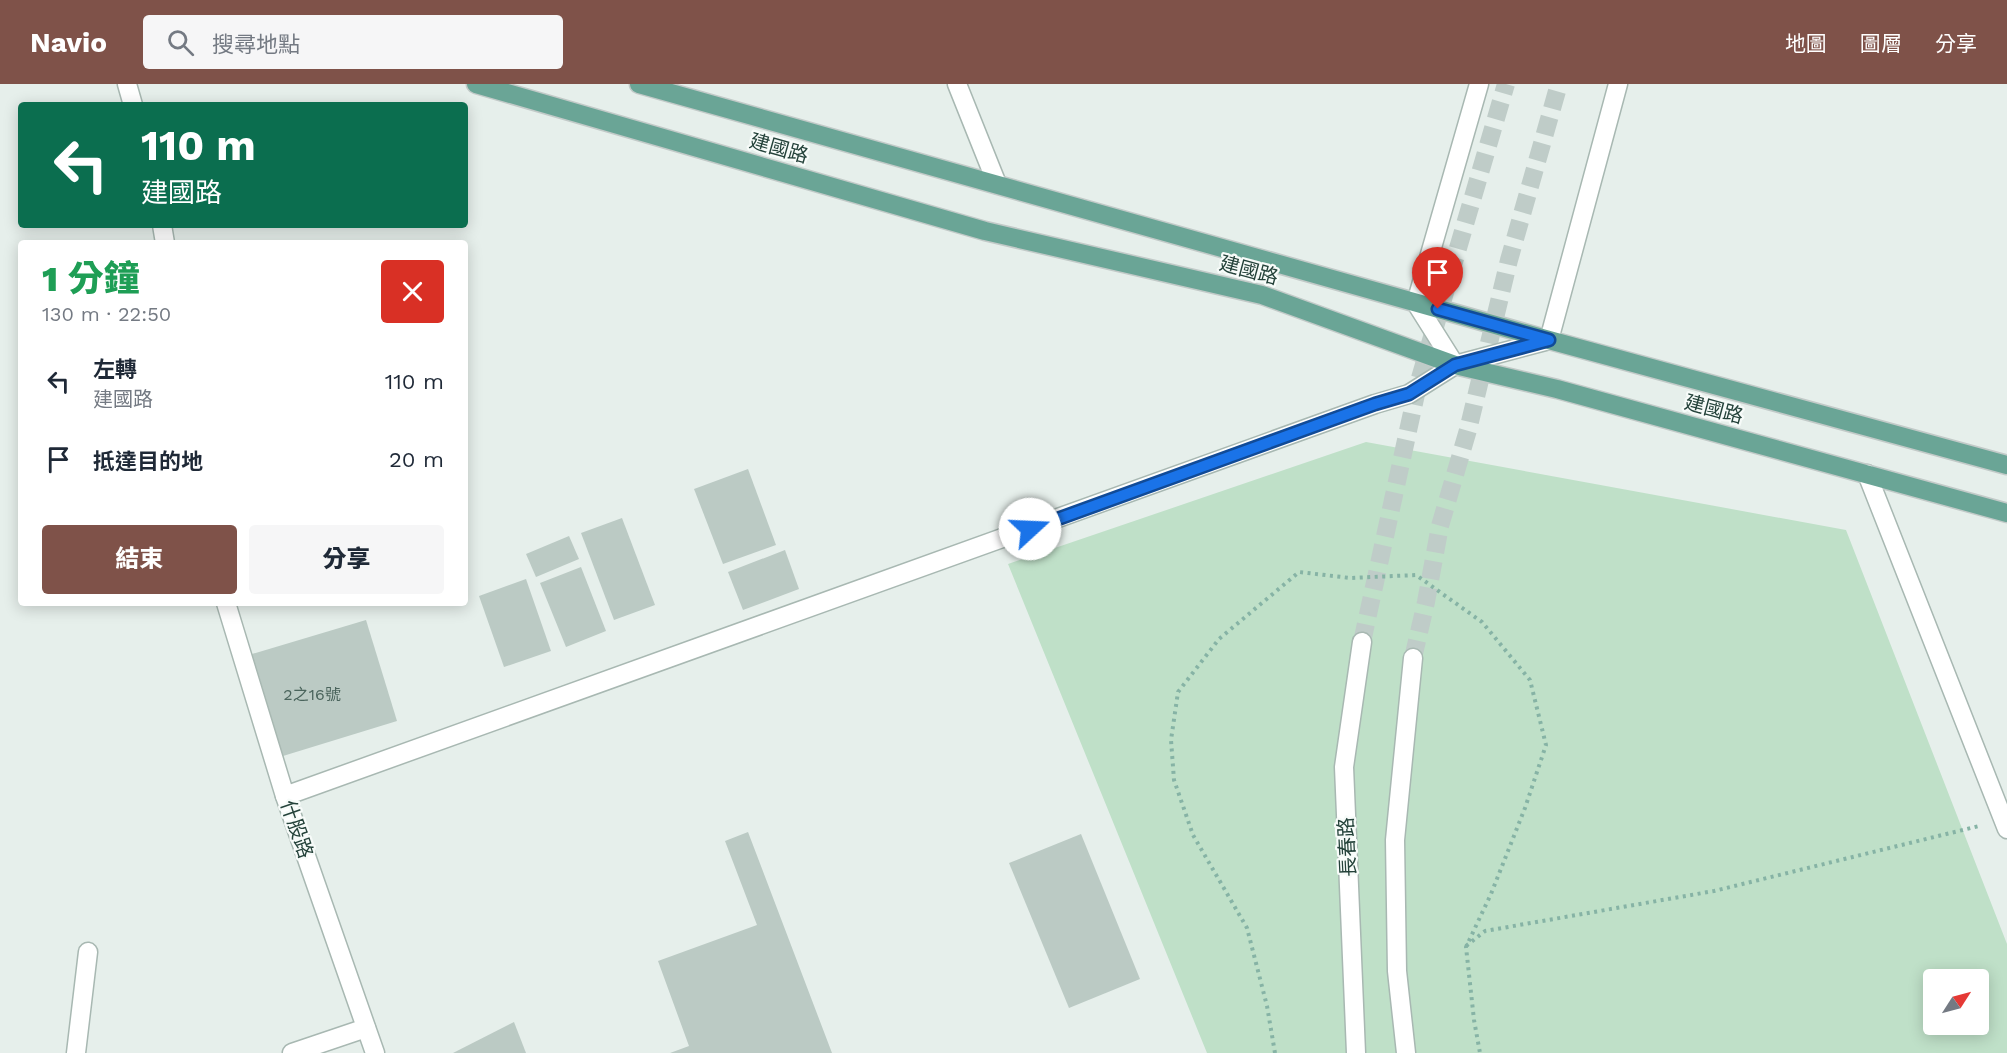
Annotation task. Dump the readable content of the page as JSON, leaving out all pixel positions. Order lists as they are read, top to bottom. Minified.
{"streets":{"main road":["建國路"],"street":["什股路","長春路"]},"house_numbers":["2之16號"],"north":"top right","page":{"header":"Navio","search":"搜尋地點","nav":["地圖","圖層","分享"],"turn":["110 m","建國路"],"heading":["1 分鐘","130 m · 22:50"],"list":[{"name":"左轉","note":"建國路","value":"110 m"},{"name":"抵達目的地","value":"20 m"}],"buttons":["結束","分享"]}}
